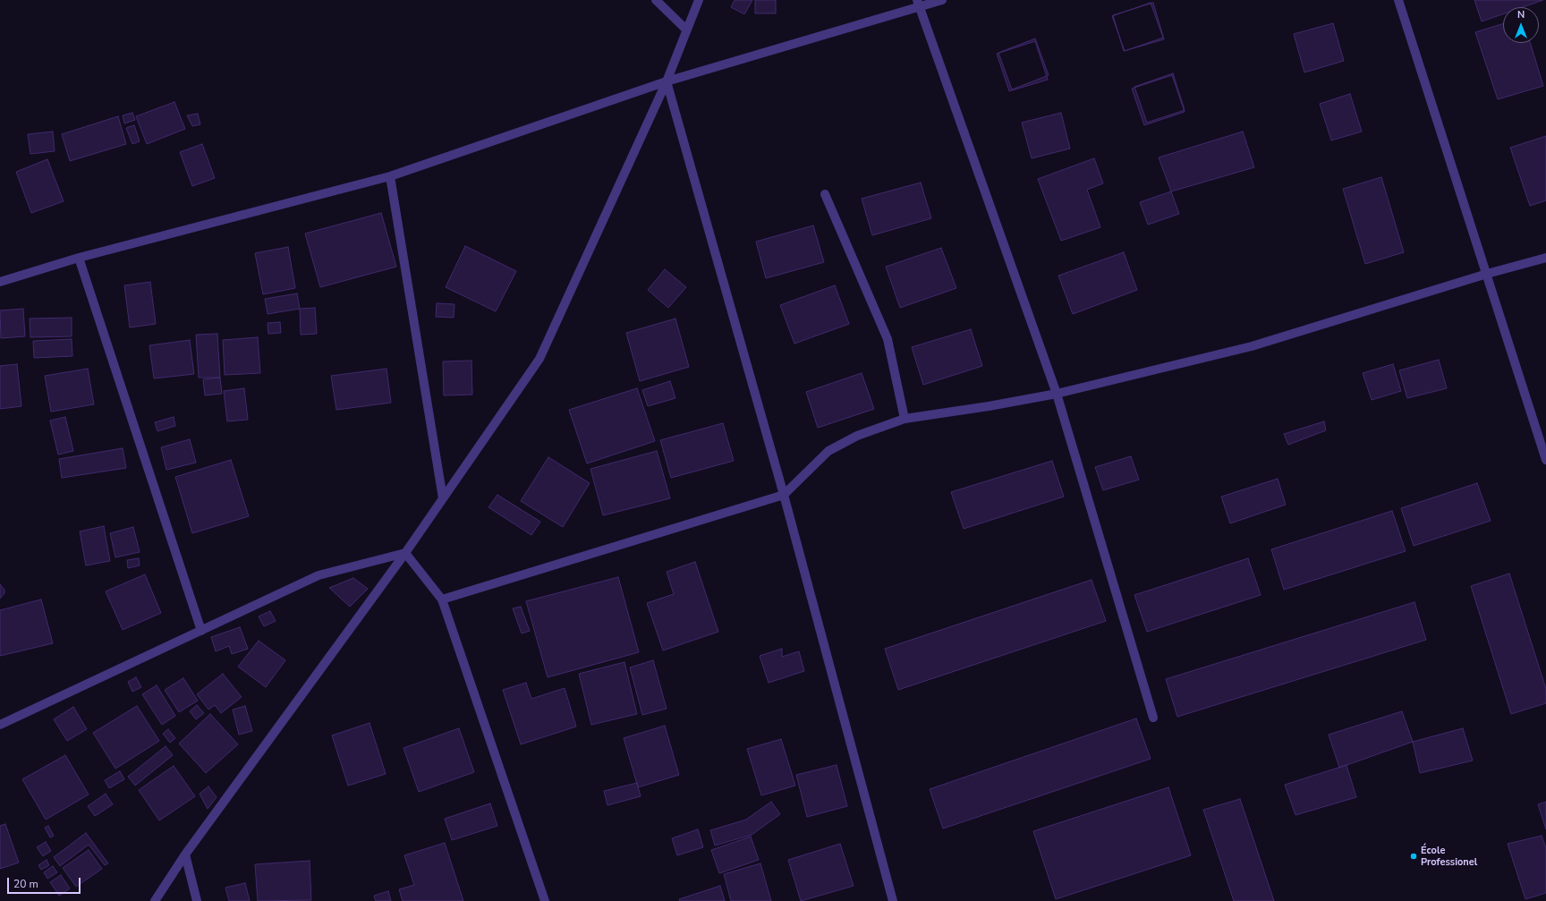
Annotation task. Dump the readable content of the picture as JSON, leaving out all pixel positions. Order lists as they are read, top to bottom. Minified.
{"places":["École Professionel"],"scale_bar":"20 m","north":"top"}
